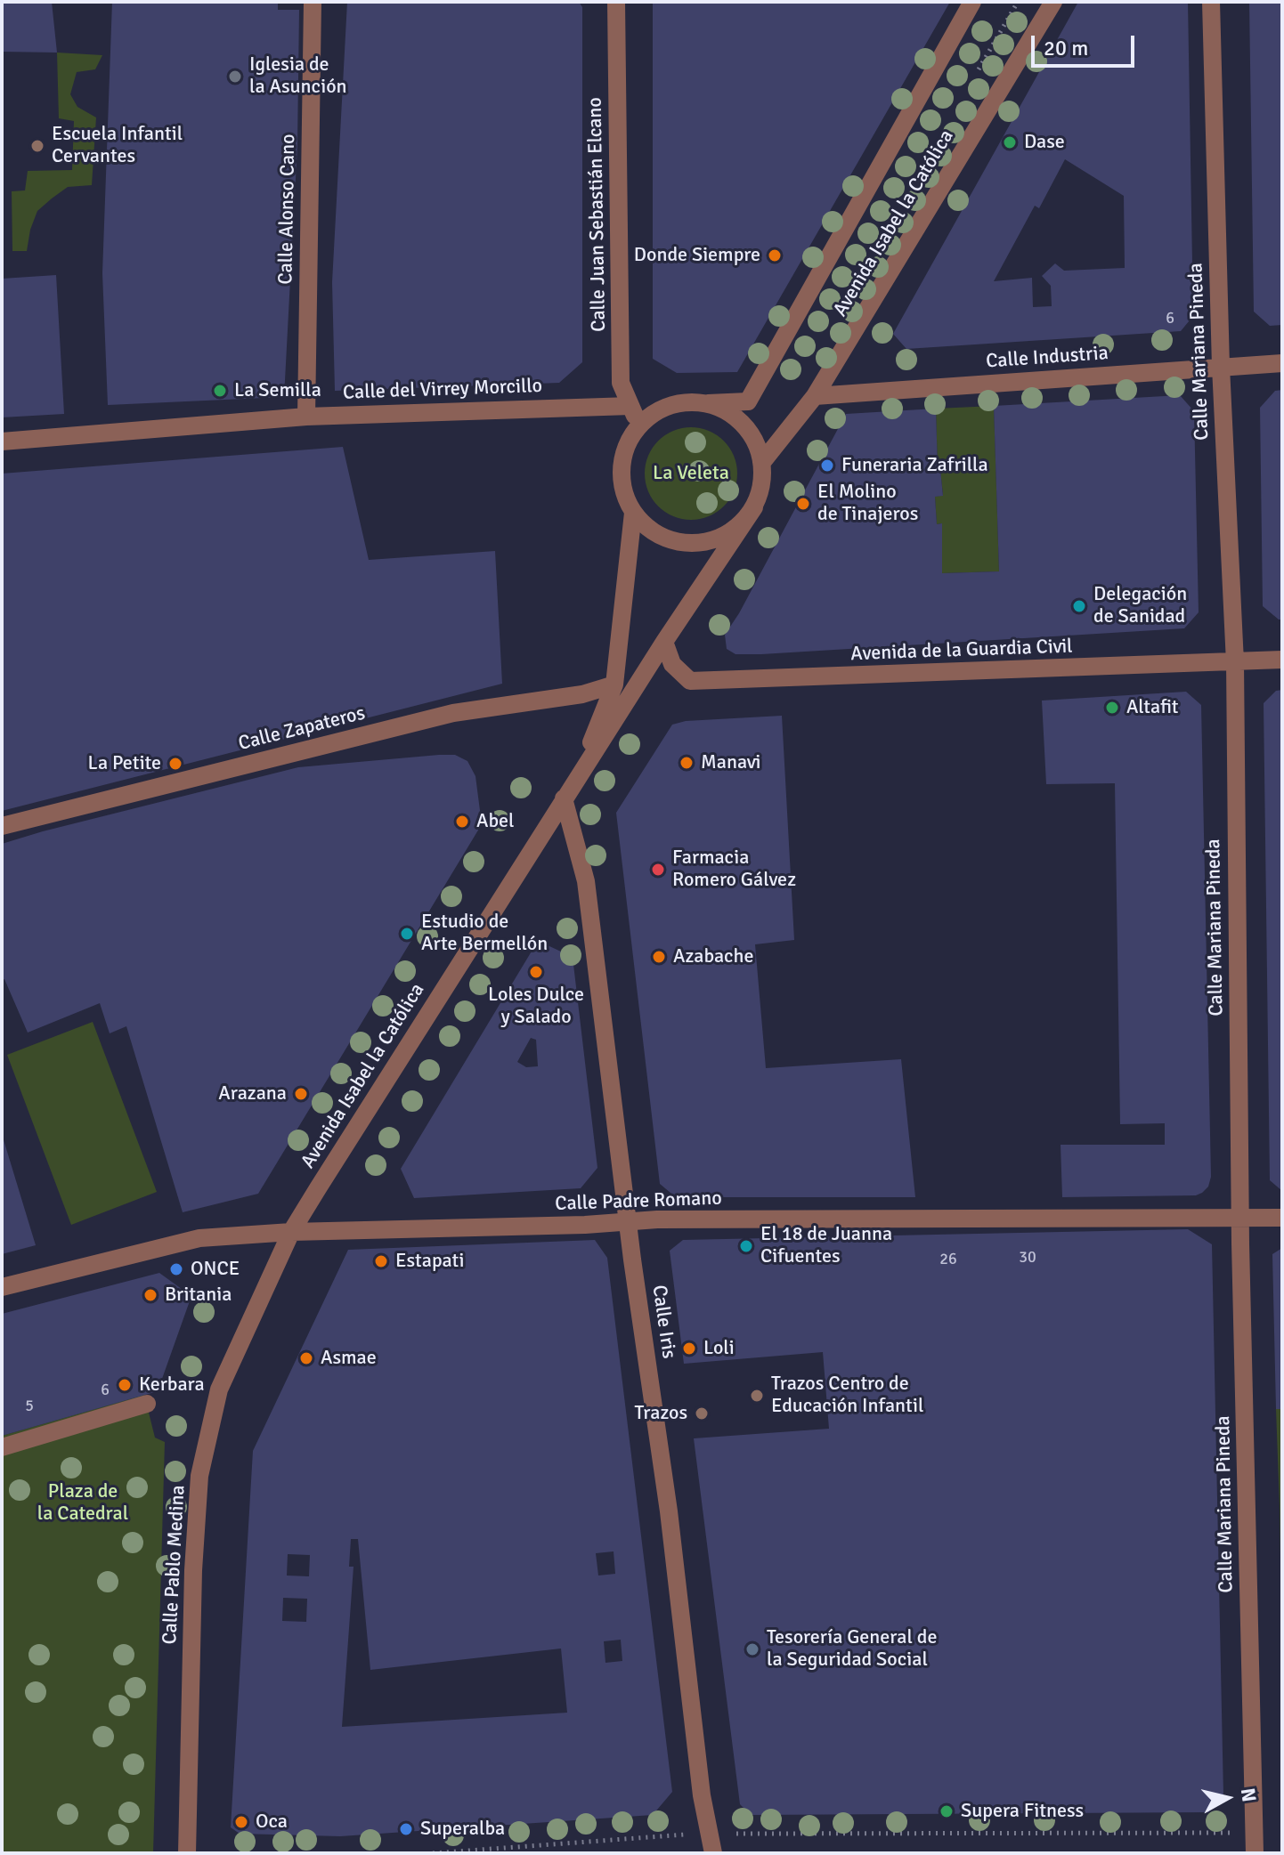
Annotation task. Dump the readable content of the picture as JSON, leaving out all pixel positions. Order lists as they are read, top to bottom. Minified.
{"streets":{"street":["Calle Alonso Cano","Calle Juan Sebastián Elcano","Avenida Isabel la Católica","Calle Mariana Pineda","Calle Industria","Calle del Virrey Morcillo","Avenida de la Guardia Civil","Calle Zapateros","Calle Padre Romano","Calle Iris","Calle Pablo Medina"]},"crossings":[["Calle Alonso Cano","Calle del Virrey Morcillo"],["Calle Juan Sebastián Elcano","Avenida Isabel la Católica"],["Calle Juan Sebastián Elcano","Calle del Virrey Morcillo"],["Avenida Isabel la Católica","Calle Industria"],["Avenida Isabel la Católica","Avenida de la Guardia Civil"],["Avenida Isabel la Católica","Calle Zapateros"],["Avenida Isabel la Católica","Calle Padre Romano"],["Avenida Isabel la Católica","Calle Iris"],["Avenida Isabel la Católica","Calle Pablo Medina"],["Calle Mariana Pineda","Calle Industria"],["Calle Mariana Pineda","Avenida de la Guardia Civil"],["Calle Mariana Pineda","Calle Padre Romano"],["Calle Padre Romano","Calle Iris"]],"parks":["La Veleta","Plaza de la Catedral"],"places":["Iglesia de la Asunción","Dase","Escuela Infantil Cervantes","Donde Siempre","La Semilla","Funeraria Zafrilla","El Molino de Tinajeros","Delegación de Sanidad","Altafit","Manavi","La Petite","Abel","Farmacia Romero Gálvez","Estudio de Arte Bermellón","Azabache","Loles Dulce y Salado","Arazana","El 18 de Juanna Cifuentes","Estapati","ONCE","Britania","Loli","Asmae","Kerbara","Trazos Centro de Educación Infantil","Trazos","Tesorería General de la Seguridad Social","Supera Fitness","Oca","Superalba"],"house_numbers":["6","30","26","6","5"],"scale_bar":"20 m","north":"right"}
